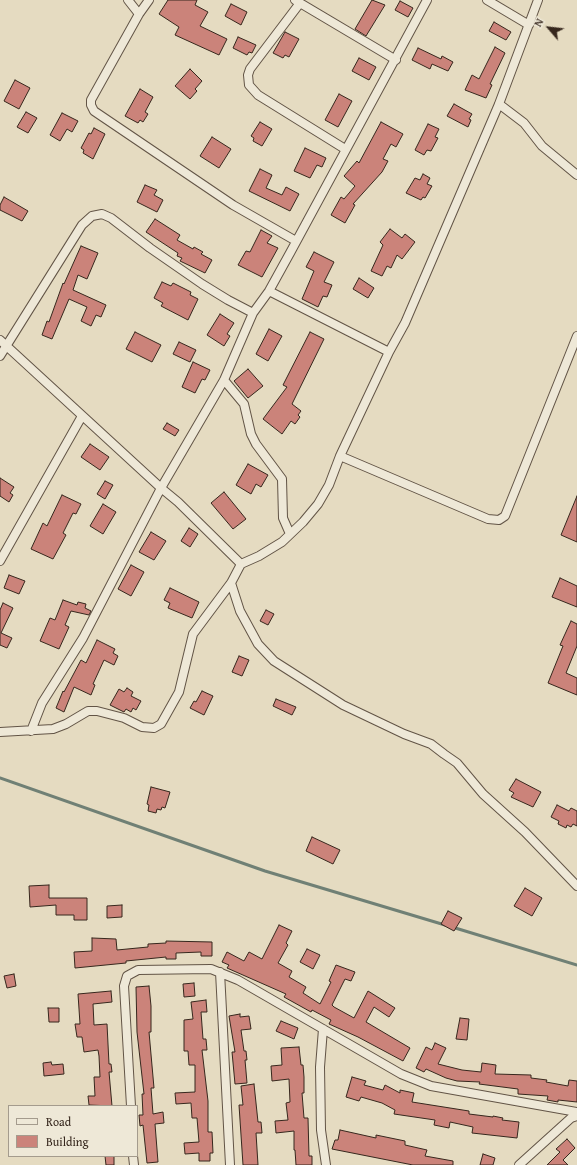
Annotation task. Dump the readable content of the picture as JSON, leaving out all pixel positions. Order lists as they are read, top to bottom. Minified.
{"legend":["Road","Building"],"north":"top left"}
